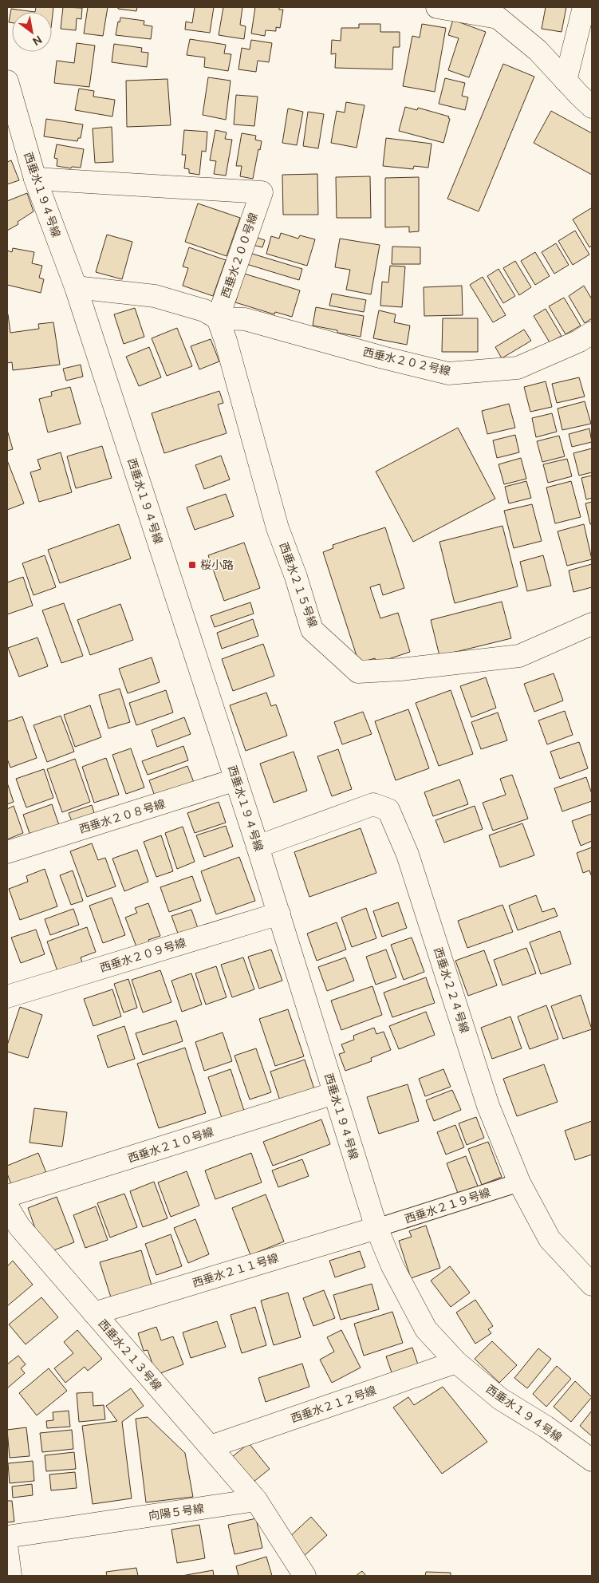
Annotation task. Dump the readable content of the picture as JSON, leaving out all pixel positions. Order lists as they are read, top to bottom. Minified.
{"streets":{"street":["西垂水１９４号線","西垂水２００号線","西垂水２０２号線","西垂水２１５号線","西垂水２０８号線","西垂水２０９号線","西垂水２２４号線","西垂水２１０号線","西垂水２１９号線","西垂水２１１号線","西垂水２１３号線","西垂水２１２号線","向陽５号線"]},"crossings":[["西垂水１９４号線","西垂水２００号線"],["西垂水１９４号線","西垂水２０８号線"],["西垂水１９４号線","西垂水２０９号線"],["西垂水１９４号線","西垂水２２４号線"],["西垂水１９４号線","西垂水２１０号線"],["西垂水１９４号線","西垂水２１９号線"],["西垂水１９４号線","西垂水２１１号線"],["西垂水１９４号線","西垂水２１２号線"],["西垂水２００号線","西垂水２０２号線"],["西垂水２００号線","西垂水２１５号線"],["西垂水２０２号線","西垂水２１５号線"],["西垂水２２４号線","西垂水２１９号線"],["西垂水２１９号線","西垂水２１１号線"],["西垂水２１１号線","西垂水２１３号線"],["西垂水２１３号線","西垂水２１２号線"],["西垂水２１３号線","向陽５号線"]],"places":{"transit":["桜小路"]},"north":"bottom right"}
